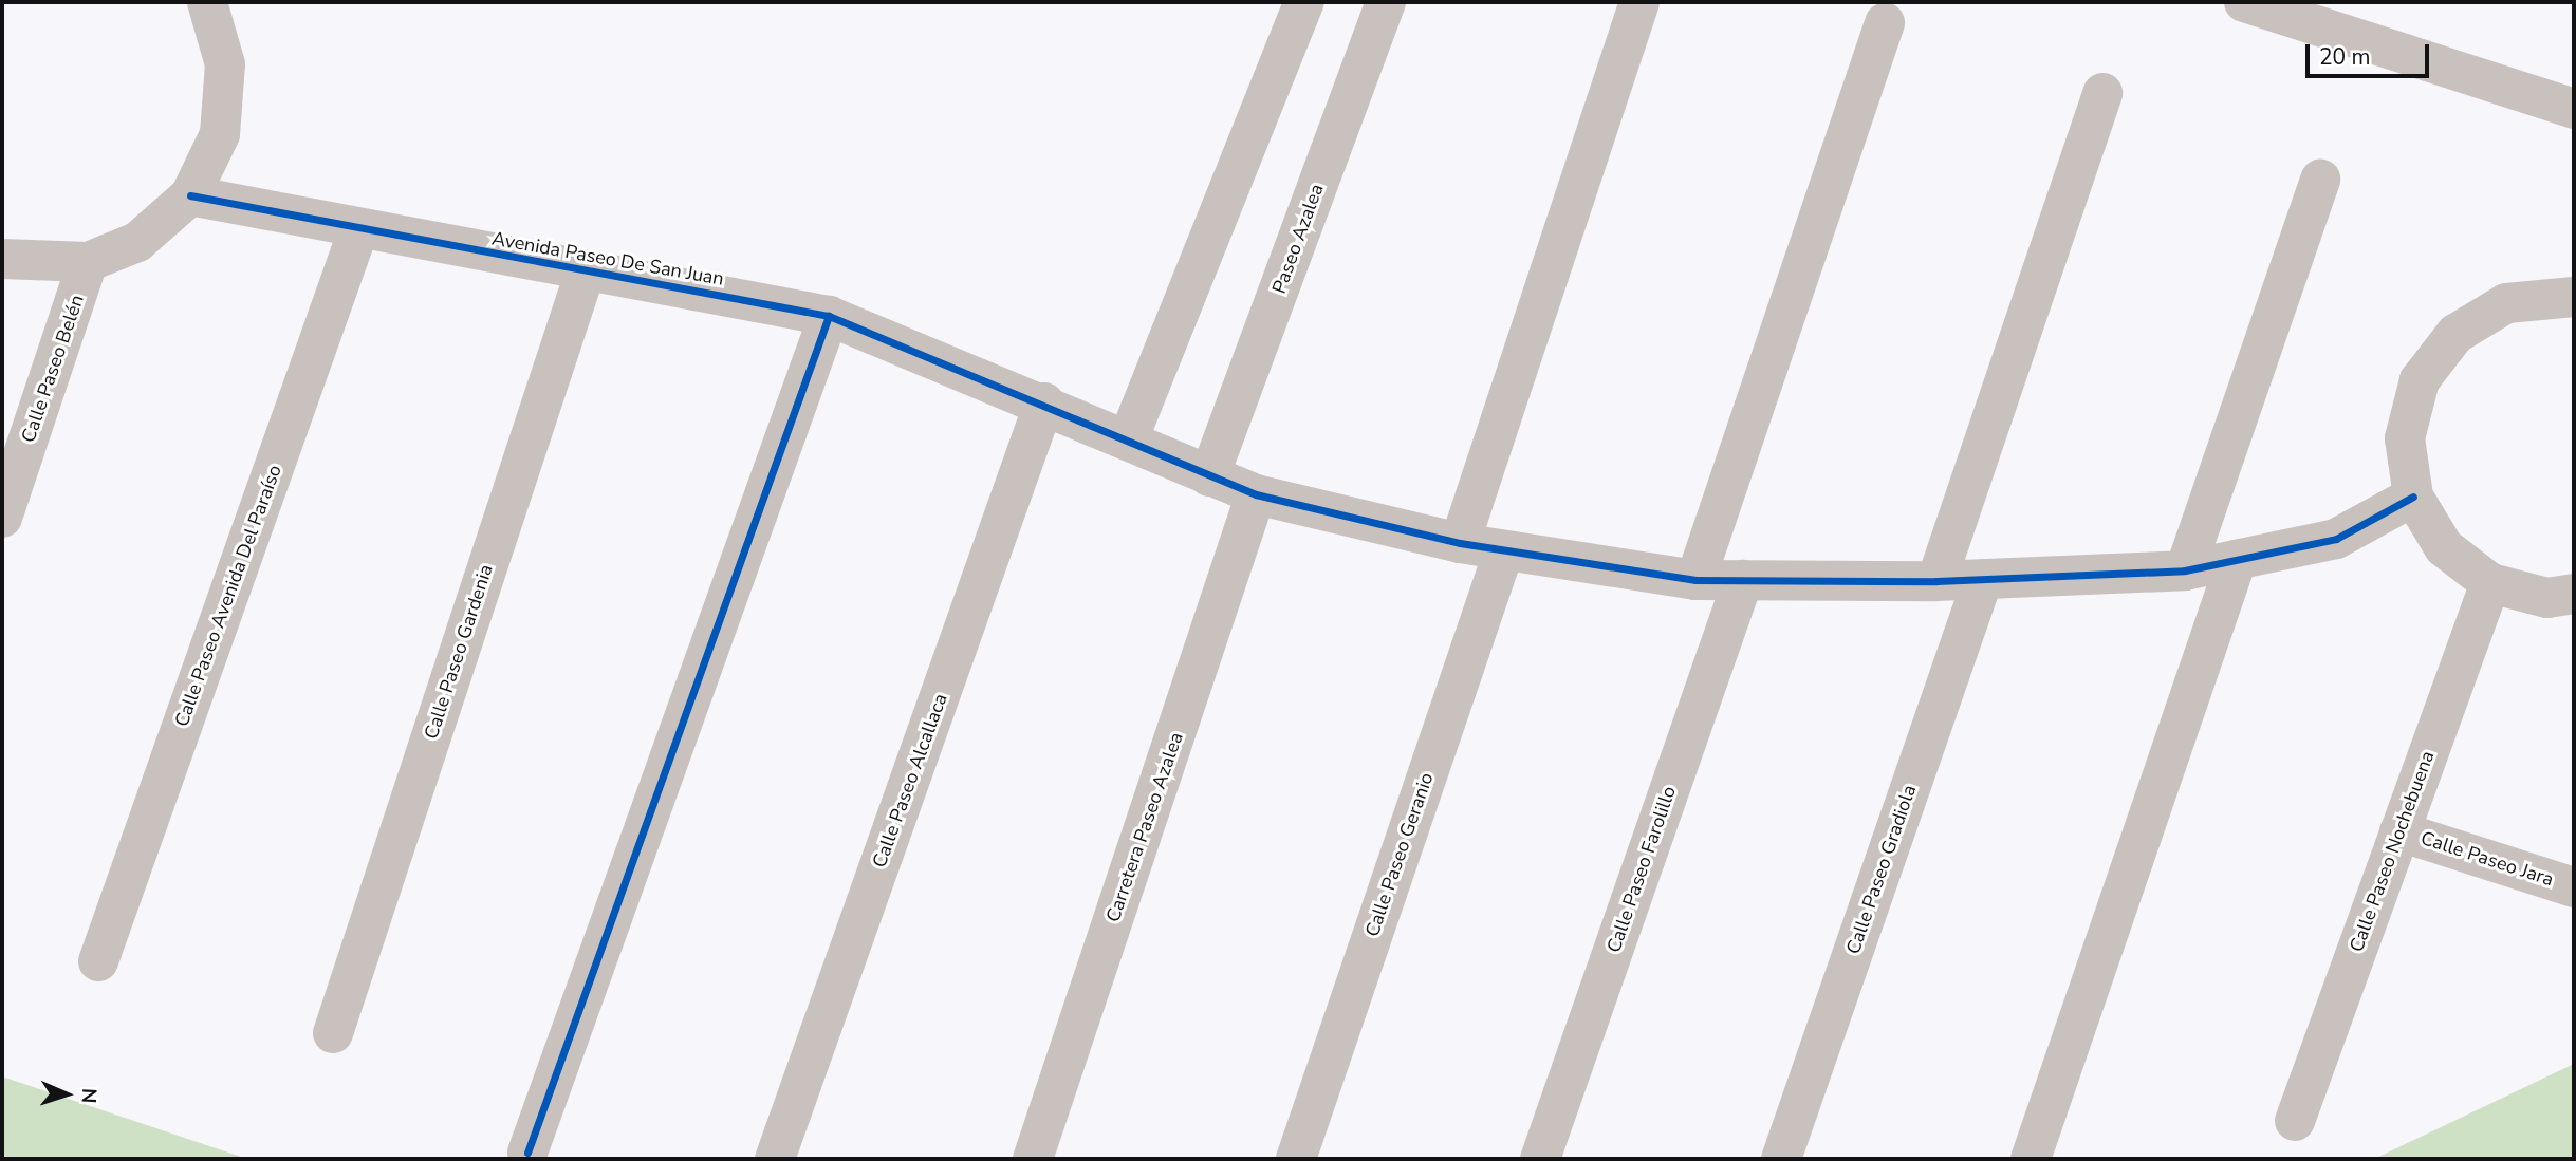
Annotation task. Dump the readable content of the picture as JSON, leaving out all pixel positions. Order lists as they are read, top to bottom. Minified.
{"streets":{"street":["Paseo Azalea","Avenida Paseo De San Juan","Calle Paseo Belén","Calle Paseo Avenida Del Paraíso","Calle Paseo Gardenia","Calle Paseo Alcallaca","Carretera Paseo Azalea","Calle Paseo Nochebuena","Calle Paseo Geranio","Calle Paseo Jara","Calle Paseo Farolillo","Calle Paseo Gradiola"]},"crossings":[["Paseo Azalea","Avenida Paseo De San Juan"],["Avenida Paseo De San Juan","Calle Paseo Avenida Del Paraíso"],["Avenida Paseo De San Juan","Calle Paseo Gardenia"],["Avenida Paseo De San Juan","Calle Paseo Alcallaca"],["Avenida Paseo De San Juan","Carretera Paseo Azalea"],["Avenida Paseo De San Juan","Calle Paseo Geranio"],["Avenida Paseo De San Juan","Calle Paseo Farolillo"],["Avenida Paseo De San Juan","Calle Paseo Gradiola"],["Calle Paseo Nochebuena","Calle Paseo Jara"]],"scale_bar":"20 m","north":"right"}
